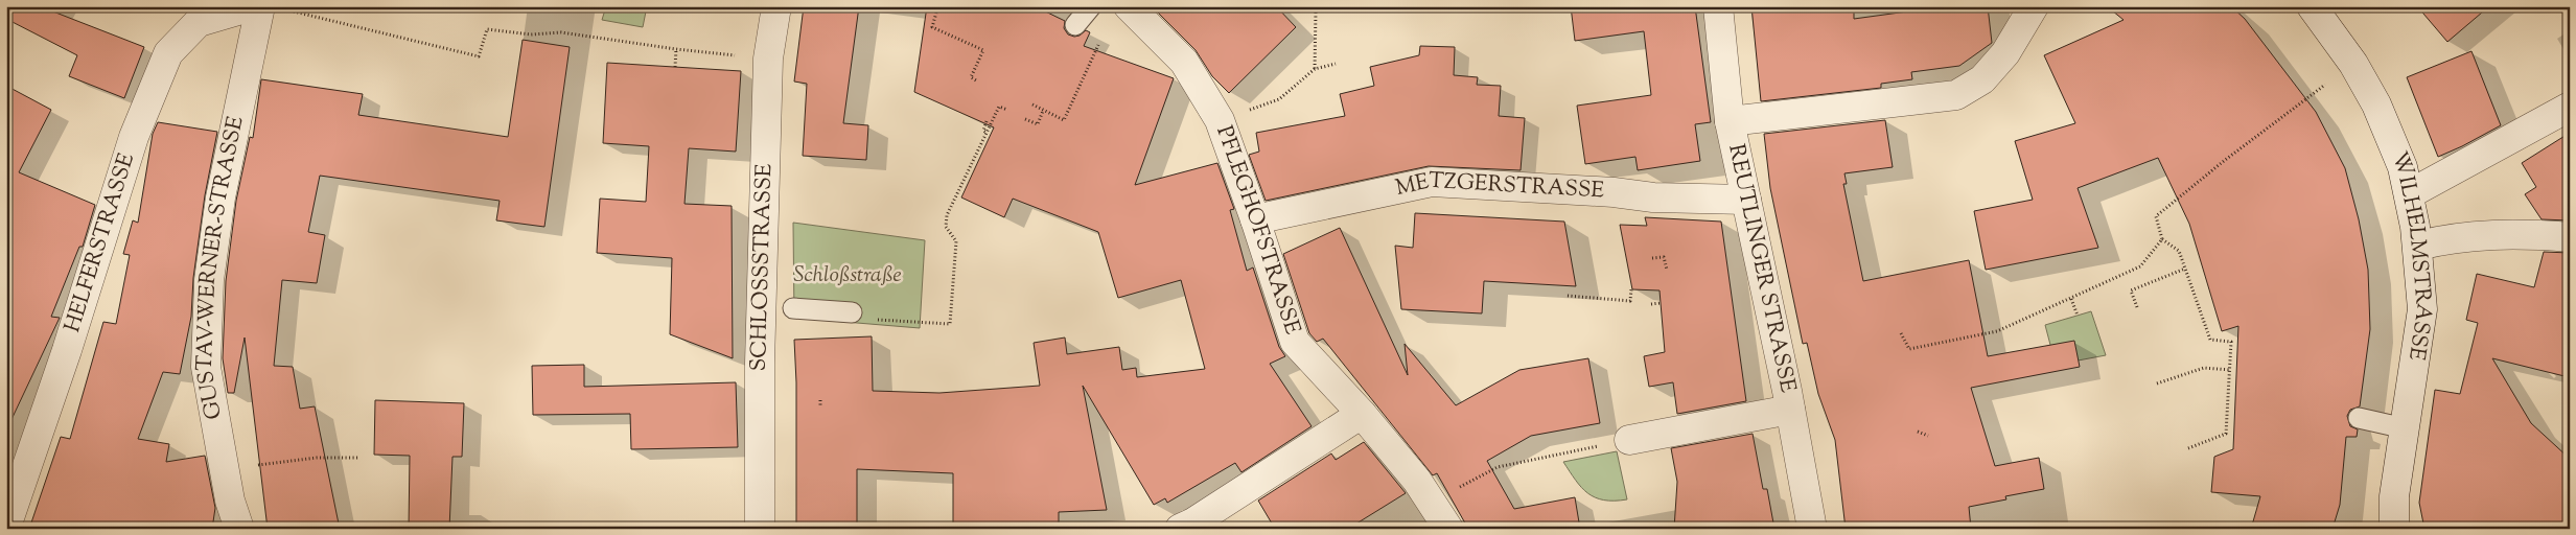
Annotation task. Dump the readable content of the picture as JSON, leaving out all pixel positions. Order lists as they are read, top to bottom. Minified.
{"streets":{"street":["METZGERSTRASSE","PFLEGHOFSTRASSE","HELFERSTRASSE","WILHELMSTRASSE","GUSTAV-WERNER-STRASSE","SCHLOSSSTRASSE","REUTLINGER STRASSE"]},"crossings":[["METZGERSTRASSE","PFLEGHOFSTRASSE"],["METZGERSTRASSE","REUTLINGER STRASSE"]],"parks":["Schloßstraße"]}
